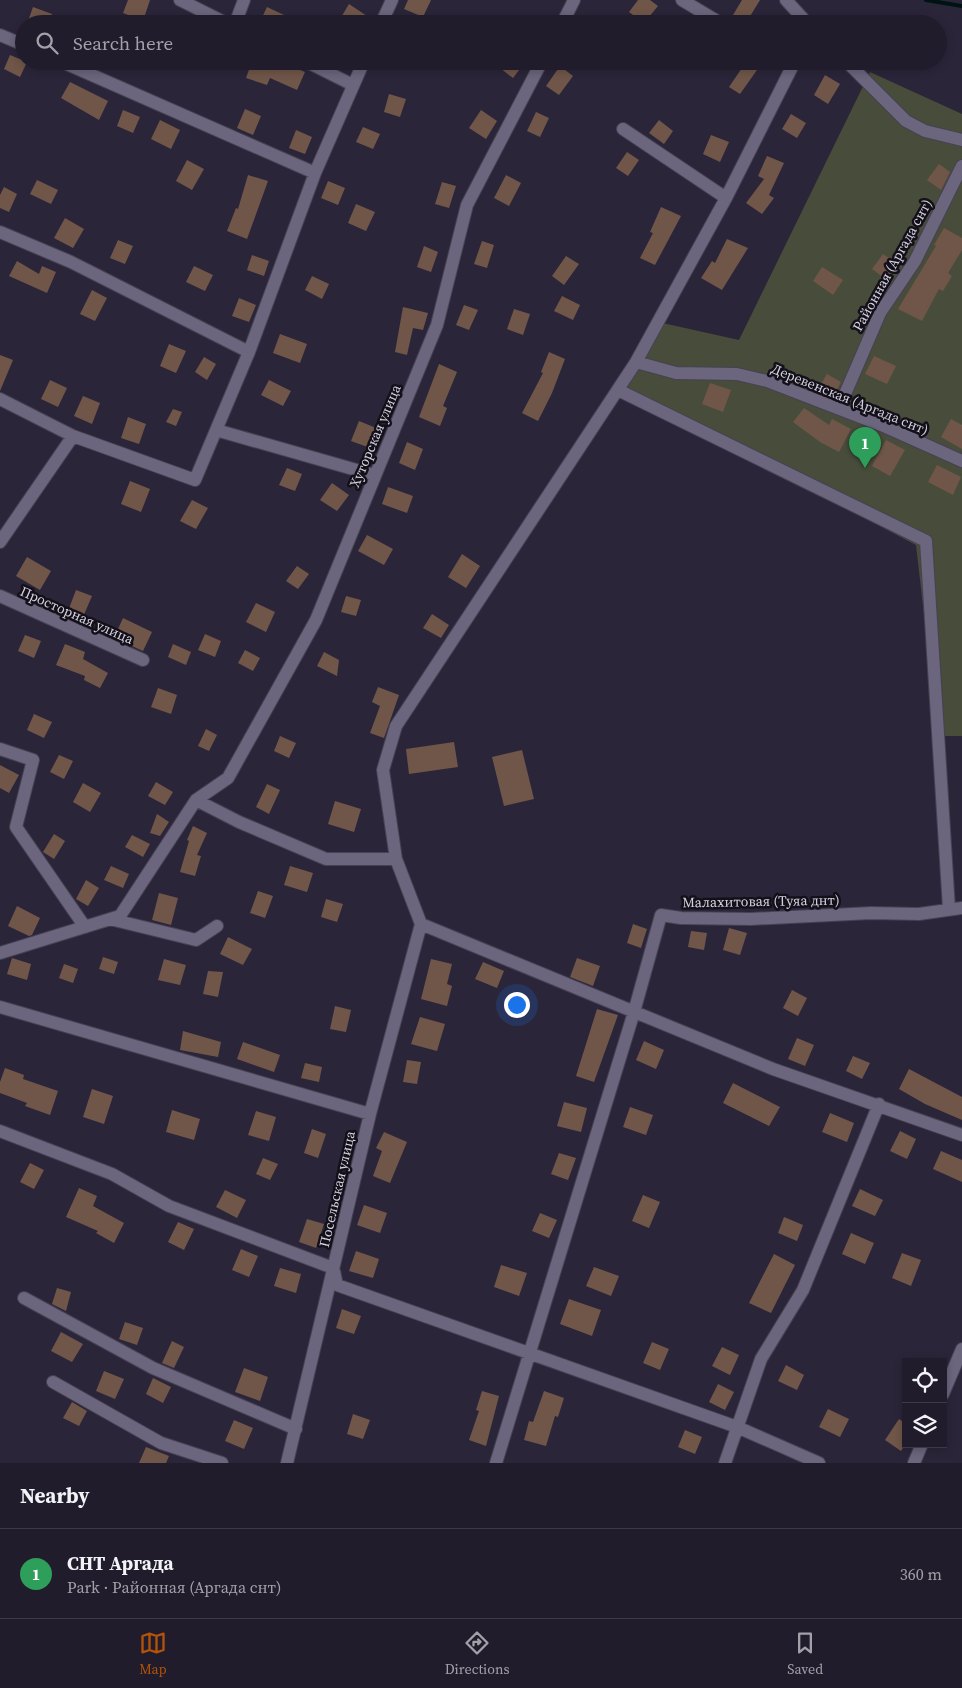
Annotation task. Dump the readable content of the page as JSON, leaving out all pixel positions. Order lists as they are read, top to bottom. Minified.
{"streets":{"street":["Районная (Аргада снт)","Деревенская (Аргада снт)","Хуторская улица","Просторная улица","Малахитовая (Туяа днт)","Посельская улица"]},"crossings":[["Районная (Аргада снт)","Деревенская (Аргада снт)"]],"page":{"search":"Search here","pins":"1","heading":"Nearby","list":[{"mark":"1","name":"СНТ Аргада","note":"Park · Районная (Аргада снт)","value":"360 m"}],"nav":["Map","Directions","Saved"]}}
